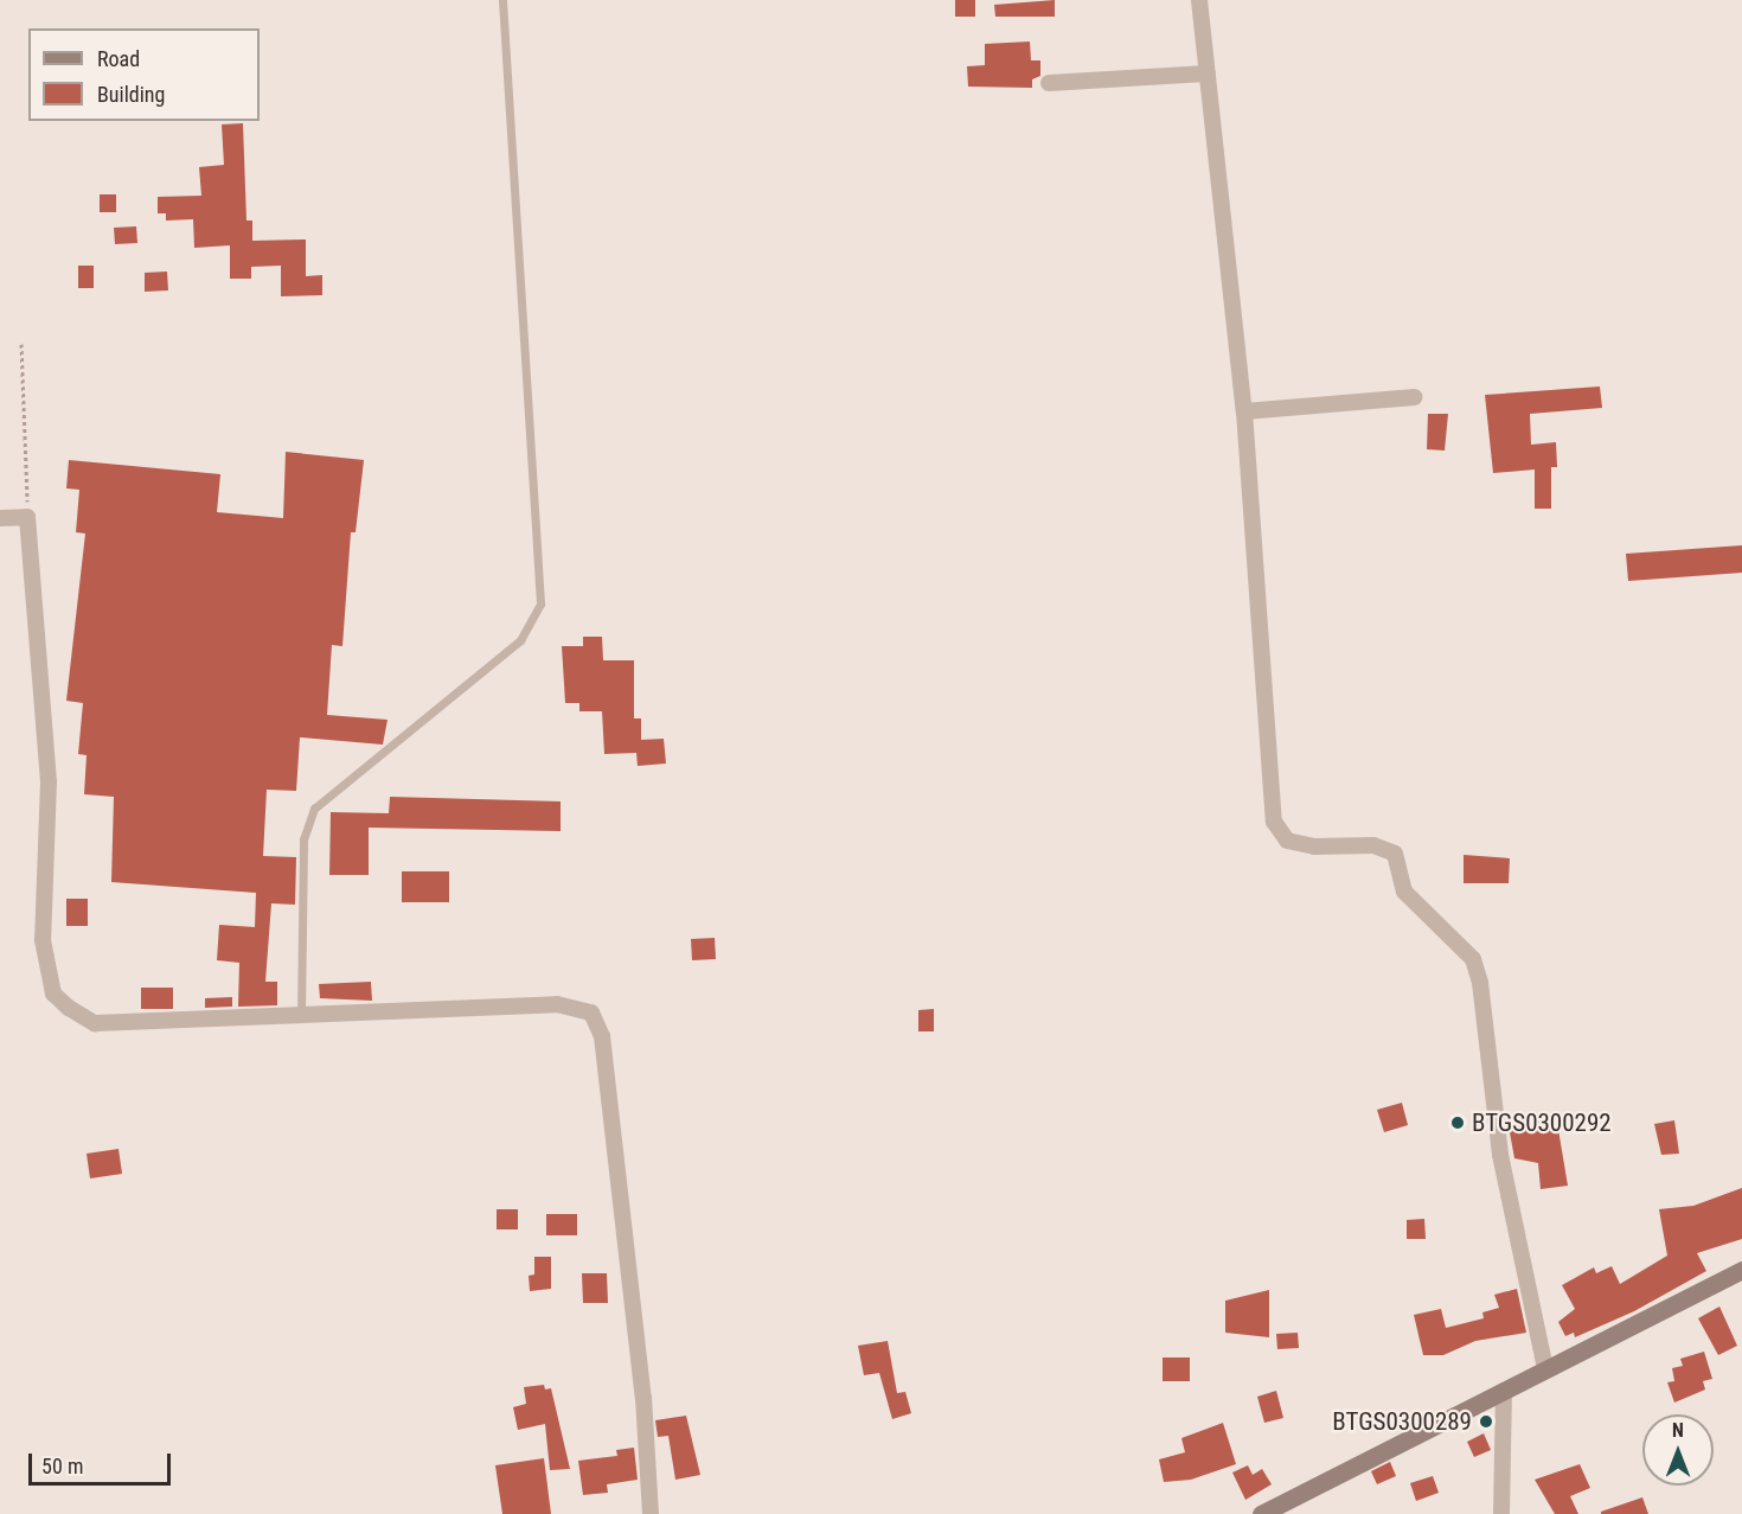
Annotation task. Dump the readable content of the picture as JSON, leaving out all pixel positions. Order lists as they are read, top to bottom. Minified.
{"places":["BTGS0300292","BTGS0300289"],"legend":["Road","Building"],"scale_bar":"50 m","north":"top"}
